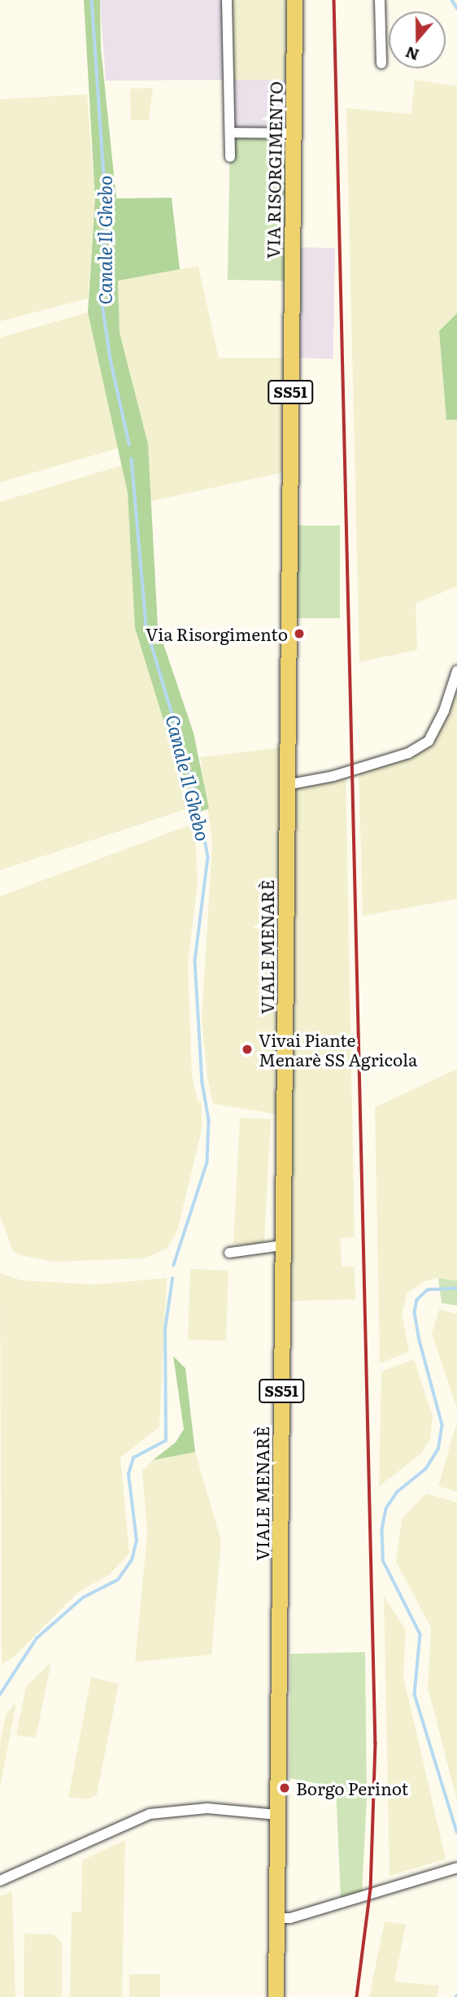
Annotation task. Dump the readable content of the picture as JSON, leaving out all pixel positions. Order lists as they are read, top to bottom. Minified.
{"streets":{"main road":["VIA RISORGIMENTO","SS51","VIALE MENARÈ"]},"crossings":[["VIA RISORGIMENTO","VIALE MENARÈ"]],"water":["Canale Il Ghebo"],"places":["Via Risorgimento","Vivai Piante Menarè SS Agricola","Borgo Perinot"],"north":"bottom"}
